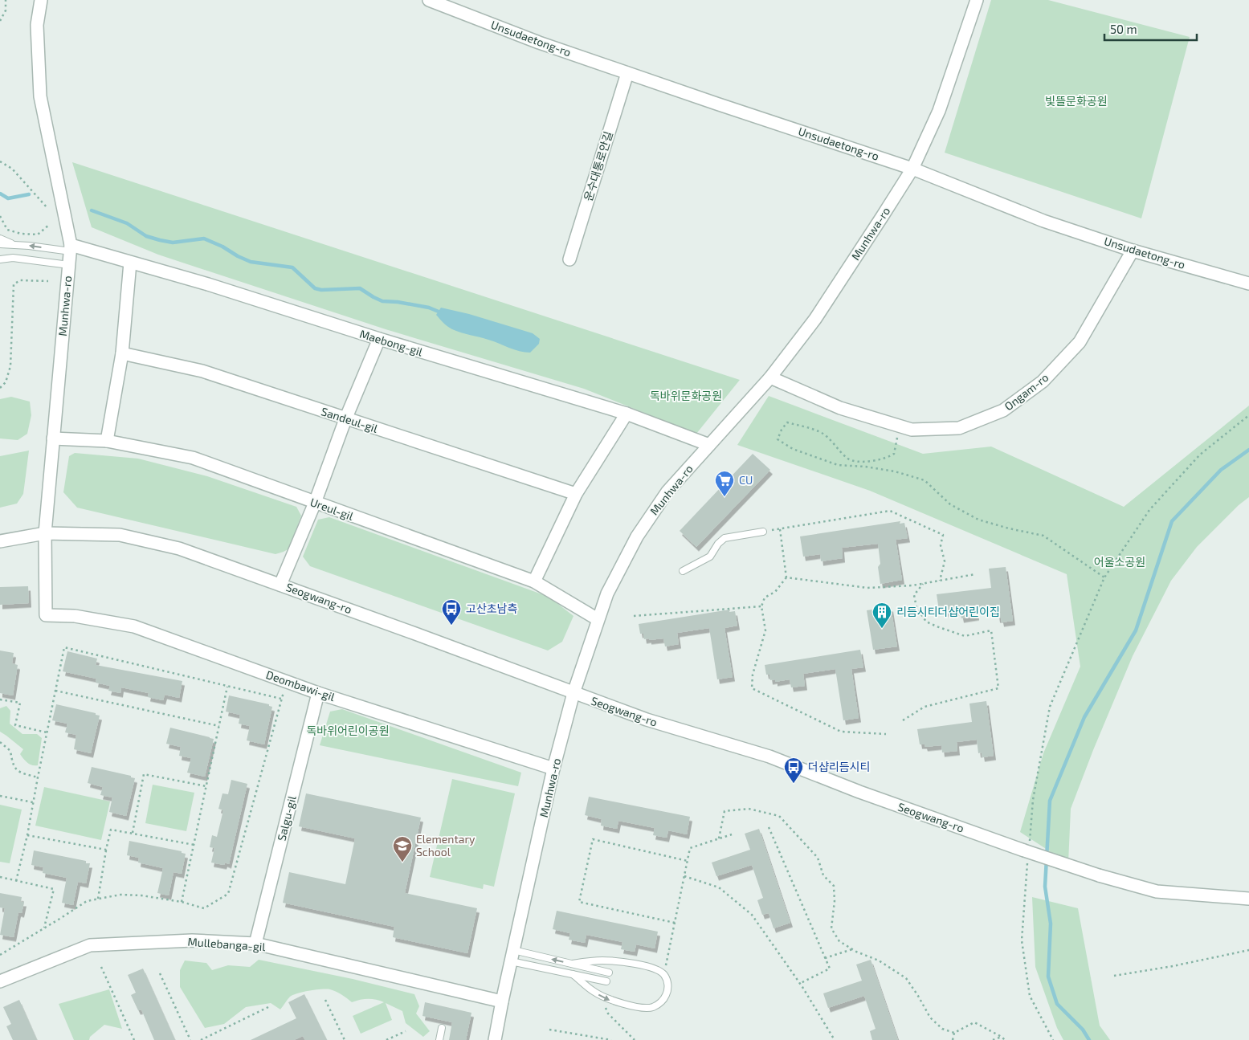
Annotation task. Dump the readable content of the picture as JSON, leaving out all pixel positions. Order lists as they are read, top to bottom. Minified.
{"streets":{"street":["Unsudaetong-ro","운수대통로안길","Munhwa-ro","Maebong-gil","Ongam-ro","Sandeul-gil","Ureul-gil","Seogwang-ro","Deombawi-gil","Salgu-gil","Mullebanga-gil"]},"crossings":[["Unsudaetong-ro","운수대통로안길"],["Unsudaetong-ro","Munhwa-ro"],["Unsudaetong-ro","Ongam-ro"],["Munhwa-ro","Maebong-gil"],["Munhwa-ro","Ongam-ro"],["Munhwa-ro","Ureul-gil"],["Munhwa-ro","Seogwang-ro"],["Munhwa-ro","Deombawi-gil"],["Munhwa-ro","Mullebanga-gil"],["Deombawi-gil","Salgu-gil"],["Salgu-gil","Mullebanga-gil"]],"parks":["빛뜰문화공원","독바위문화공원","어울소공원","독바위어린이공원"],"places":{"supermarket":["CU"],"bus stop":["고산초남측","더샵리듬시티"],"building":["리듬시티더샵어린이집"],"school or university":["Elementary School"]},"scale_bar":"50 m"}
